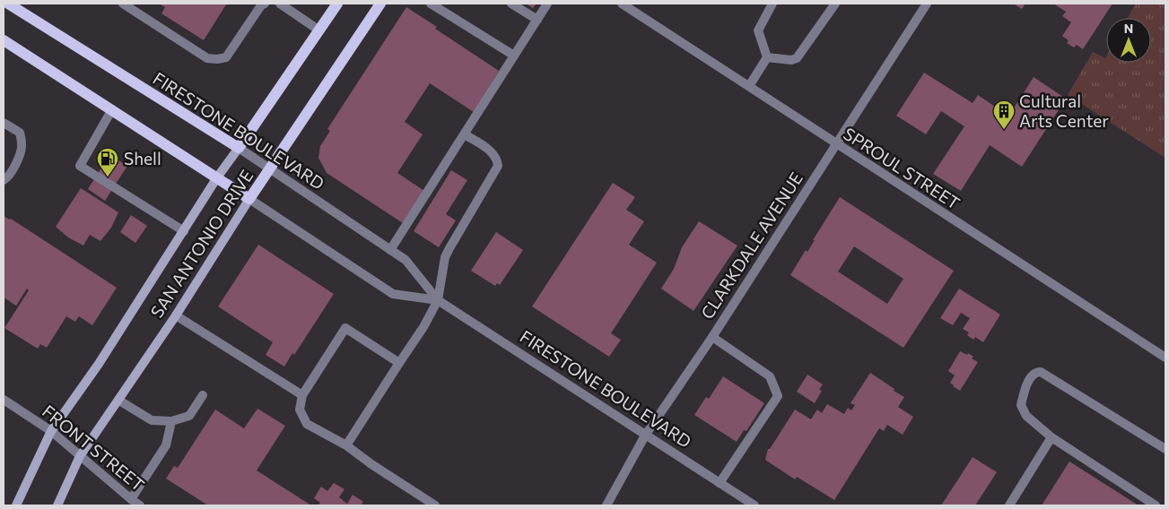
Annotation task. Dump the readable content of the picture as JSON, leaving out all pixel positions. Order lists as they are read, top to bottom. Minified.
{"streets":{"main road":["FIRESTONE BOULEVARD","SAN ANTONIO DRIVE"],"street":["SPROUL STREET","CLARKDALE AVENUE","FRONT STREET"]},"crossings":[["FIRESTONE BOULEVARD","SAN ANTONIO DRIVE"],["FIRESTONE BOULEVARD","CLARKDALE AVENUE"],["SPROUL STREET","CLARKDALE AVENUE"],["SAN ANTONIO DRIVE","FRONT STREET"]],"places":{"building":["Cultural Arts Center"],"fuel station":["Shell"]},"north":"top"}
